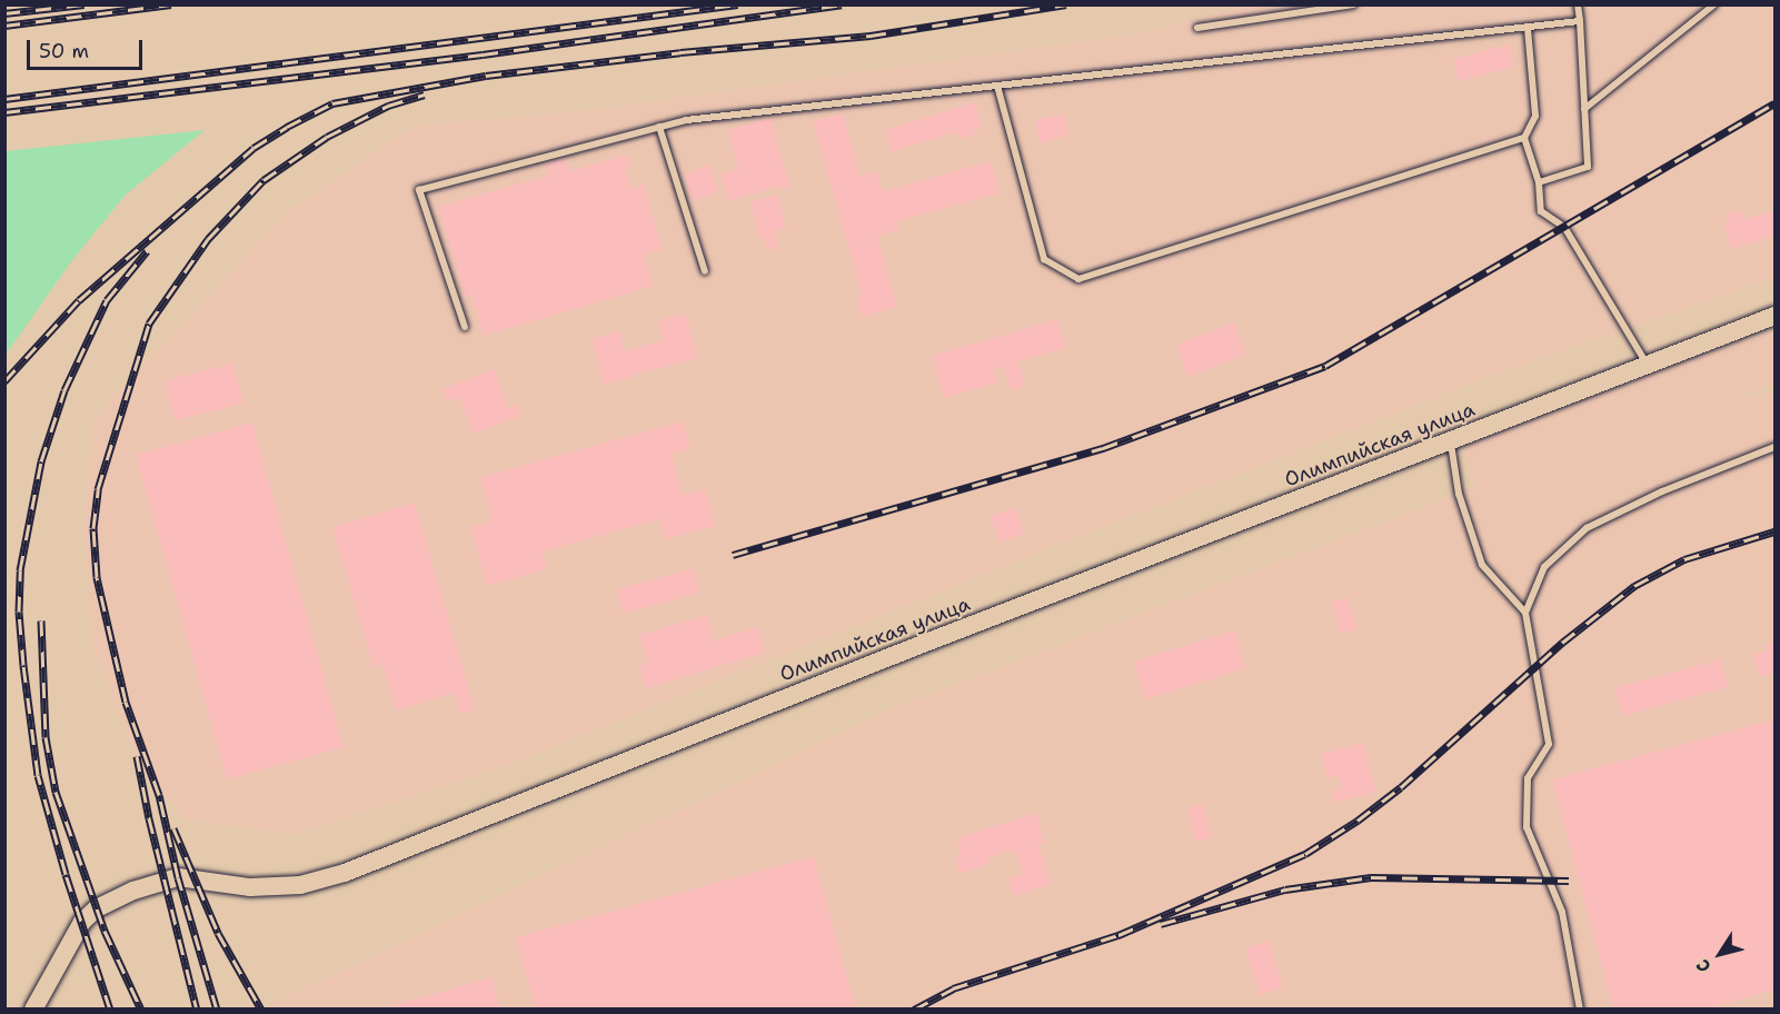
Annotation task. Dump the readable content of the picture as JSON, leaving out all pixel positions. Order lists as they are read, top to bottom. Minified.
{"streets":{"street":["Олимпийская улица"]},"scale_bar":"50 m","north":"bottom left"}
